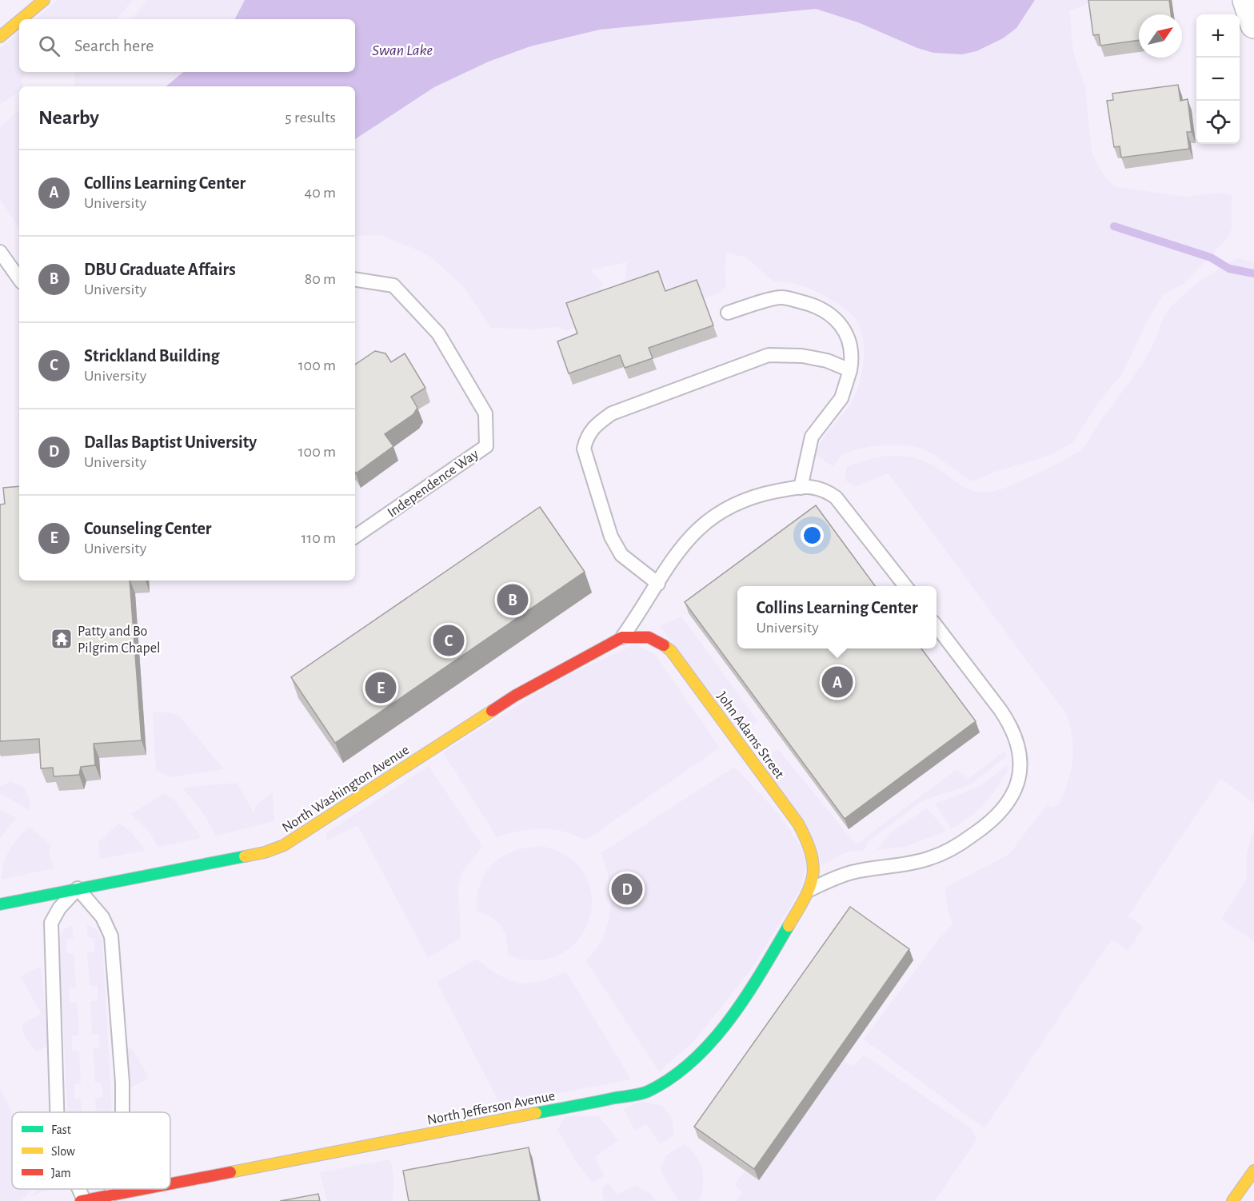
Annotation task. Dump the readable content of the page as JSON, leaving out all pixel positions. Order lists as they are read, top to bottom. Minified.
{"streets":{"street":["John Adams Street","North Washington Avenue","North Jefferson Avenue"],"lane":["Independence Way"]},"crossings":[["John Adams Street","North Washington Avenue"],["John Adams Street","North Jefferson Avenue"]],"water":["Swan Lake"],"places":{"temple":["Patty and Bo Pilgrim Chapel"]},"legend":["Fast","Slow","Jam"],"north":"top right","page":{"map_buttons":["+","−"],"search":"Search here","heading":["Nearby","5 results"],"list":[{"mark":"A","name":"Collins Learning Center","note":"University","value":"40 m"},{"mark":"B","name":"DBU Graduate Affairs","note":"University","value":"80 m"},{"mark":"C","name":"Strickland Building","note":"University","value":"100 m"},{"mark":"D","name":"Dallas Baptist University","note":"University","value":"100 m"},{"mark":"E","name":"Counseling Center","note":"University","value":"110 m"}],"pins":["B","C","A","E","D"],"popup":["Collins Learning Center","University"]}}
